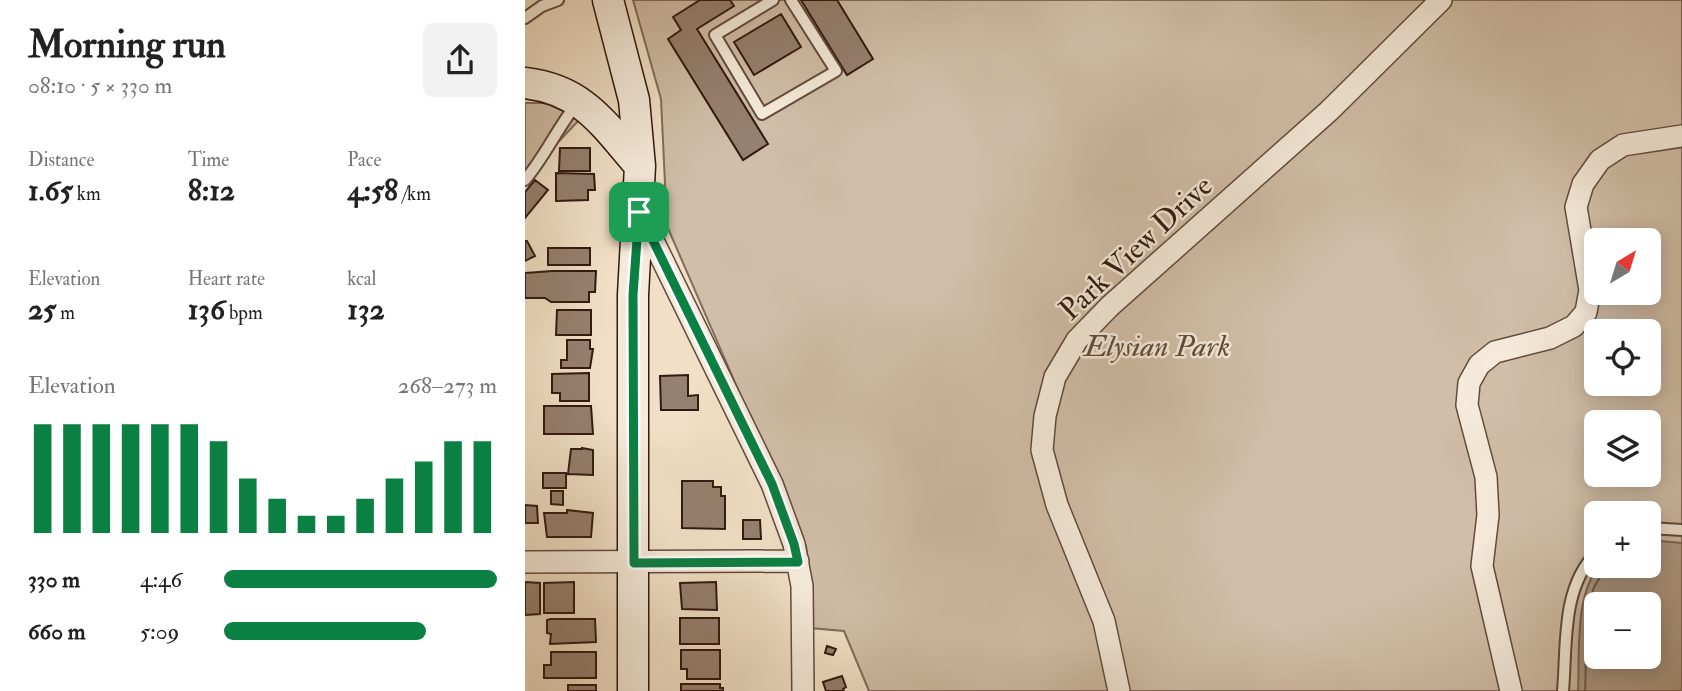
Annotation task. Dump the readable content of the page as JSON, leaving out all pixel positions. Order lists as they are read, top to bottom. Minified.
{"streets":{"street":["Park View Drive"]},"parks":["Elysian Park"],"north":"top right","page":{"heading":["Morning run","08:10 · 5 × 330 m"],"stats":[["Distance","1.65 km"],["Time","8:12"],["Pace","4:58 /km"],["Elevation","25 m"],["Heart rate","136 bpm"],["kcal","132"]],"map_buttons":["+","−"],"chart":["Elevation","268–273 m"],"list":[{"name":"330 m","note":"4:46"},{"name":"660 m","note":"5:09"}]}}
